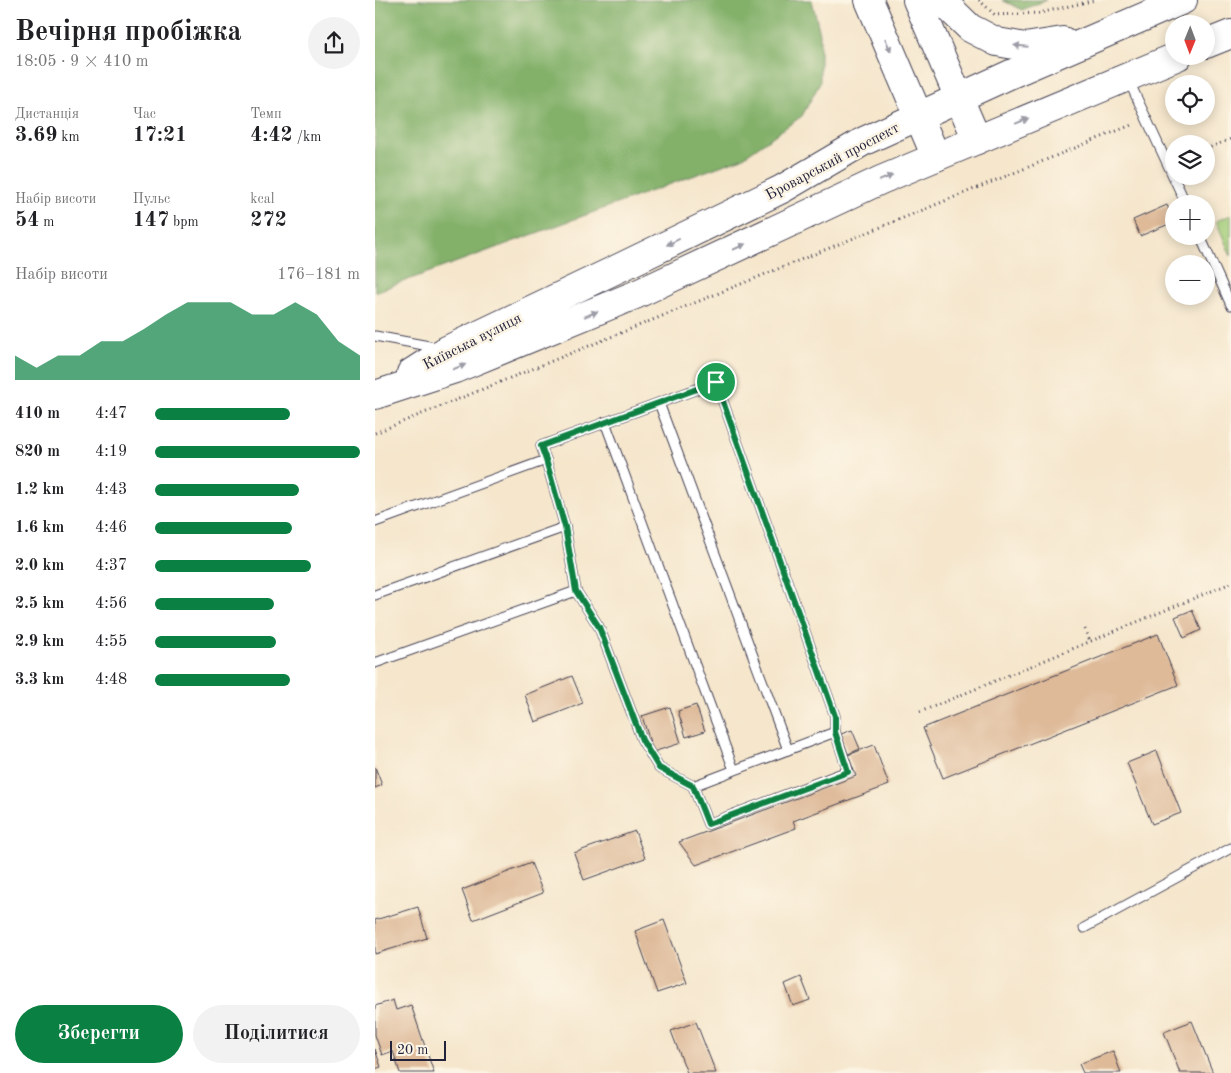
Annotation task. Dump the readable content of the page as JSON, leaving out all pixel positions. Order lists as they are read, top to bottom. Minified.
{"streets":{"main road":["Броварський проспект","Київська вулиця"]},"crossings":[["Броварський проспект","Київська вулиця"]],"one_way":["Броварський проспект"],"scale_bar":"20 m","north":"bottom","page":{"heading":["Вечірня пробіжка","18:05 · 9 × 410 m"],"map_buttons":["+","−"],"stats":[["Дистанція","3.69 km"],["Час","17:21"],["Темп","4:42 /km"],["Набір висоти","54 m"],["Пульс","147 bpm"],["kcal","272"]],"chart":["Набір висоти","176–181 m"],"list":[{"name":"410 m","note":"4:47"},{"name":"820 m","note":"4:19"},{"name":"1.2 km","note":"4:43"},{"name":"1.6 km","note":"4:46"},{"name":"2.0 km","note":"4:37"},{"name":"2.5 km","note":"4:56"},{"name":"2.9 km","note":"4:55"},{"name":"3.3 km","note":"4:48"}],"buttons":["Зберегти","Поділитися"],"scale":"20 m"}}
